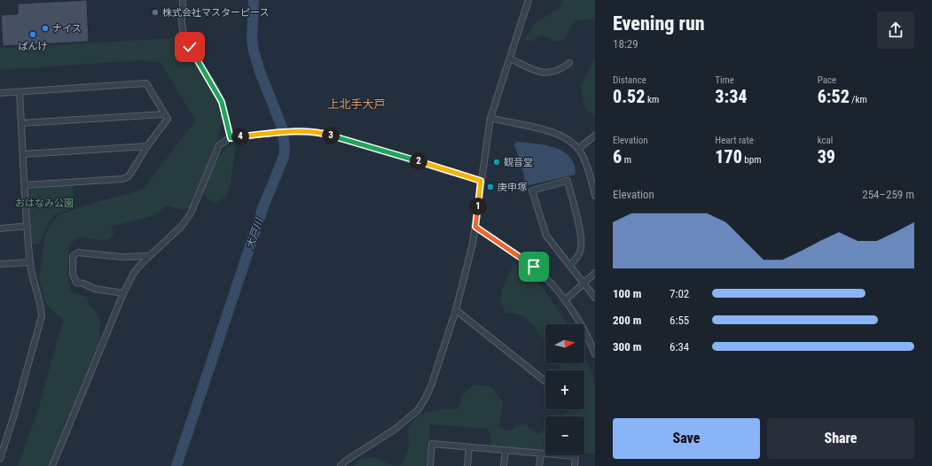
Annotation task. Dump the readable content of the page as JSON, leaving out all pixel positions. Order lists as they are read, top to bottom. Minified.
{"districts":["上北手大戸"],"water":["大戸川"],"parks":["おはなみ公園"],"places":["株式会社マスターピース","ナイス","ぱんけ","観音堂","庚申塚"],"north":"right","page":{"heading":["Evening run","18:29"],"stats":[["Distance","0.52 km"],["Time","3:34"],["Pace","6:52 /km"],["Elevation","6 m"],["Heart rate","170 bpm"],["kcal","39"]],"pins":["3","4","2","1"],"chart":["Elevation","254–259 m"],"list":[{"name":"100 m","note":"7:02"},{"name":"200 m","note":"6:55"},{"name":"300 m","note":"6:34"}],"map_buttons":["+","−"],"buttons":["Save","Share"]}}
